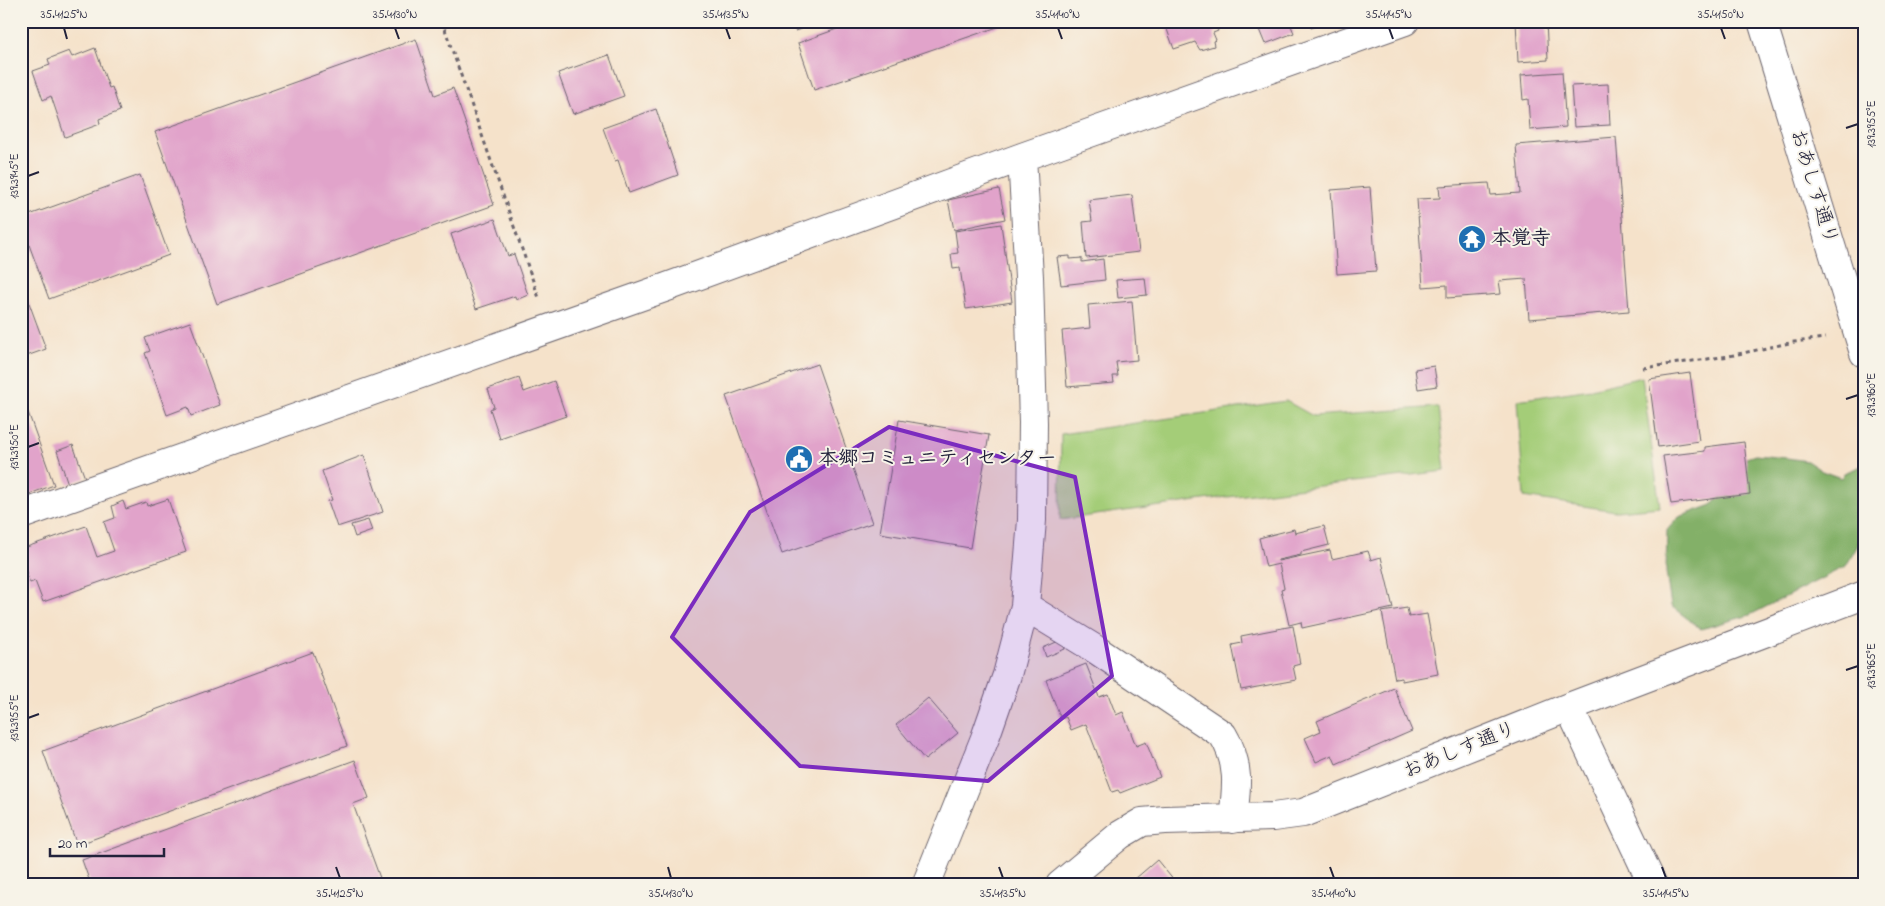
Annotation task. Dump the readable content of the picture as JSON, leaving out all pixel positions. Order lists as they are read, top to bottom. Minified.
{"streets":{"street":["おあしす通り"]},"places":{"temple":["本覚寺"],"public building":["本郷コミュニティセンター"]},"scale_bar":"20 m","coordinates":["35.4125°N","35.4130°N","35.4135°N","35.4140°N","35.4145°N","35.4150°N","139.3955°E","139.3945°E","139.3960°E","139.3950°E","139.3965°E"]}
